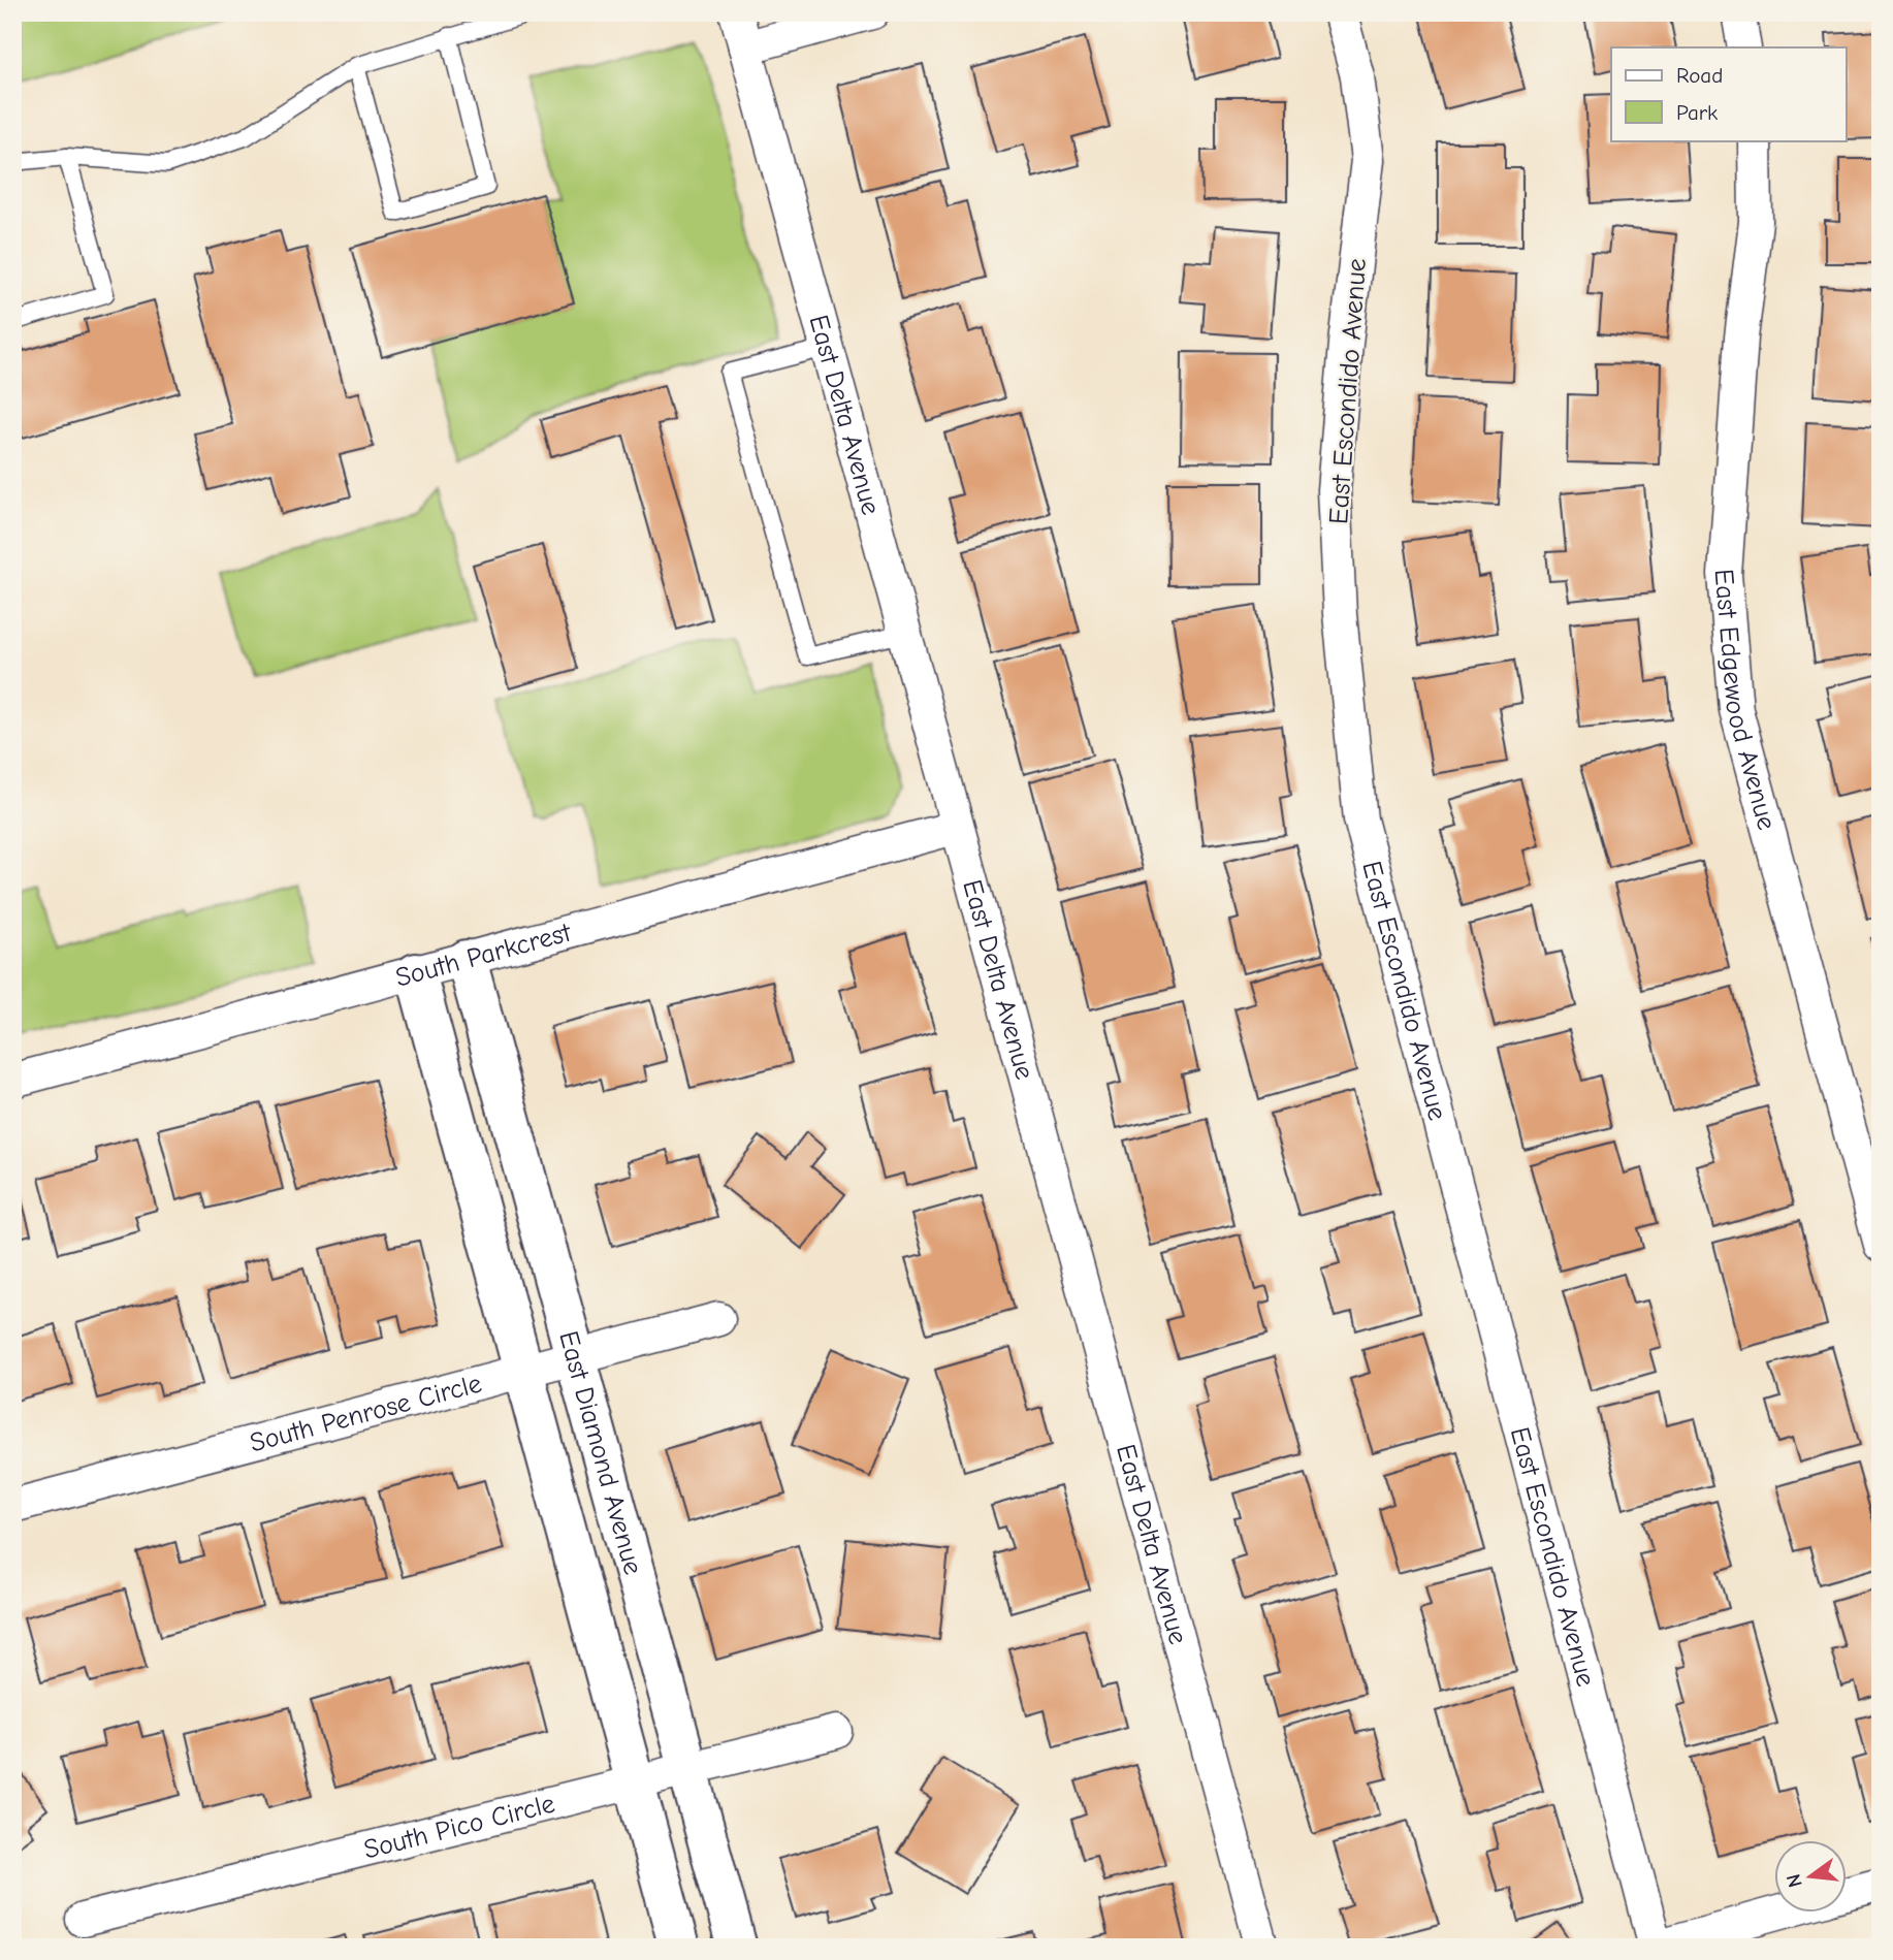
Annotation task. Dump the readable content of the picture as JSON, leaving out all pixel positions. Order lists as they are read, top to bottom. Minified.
{"streets":{"street":["East Escondido Avenue","East Delta Avenue","East Edgewood Avenue","South Parkcrest","South Penrose Circle","East Diamond Avenue","South Pico Circle"]},"crossings":[["East Delta Avenue","South Parkcrest"],["South Parkcrest","East Diamond Avenue"],["South Penrose Circle","East Diamond Avenue"],["East Diamond Avenue","South Pico Circle"]],"legend":["Road","Park"],"north":"left"}
